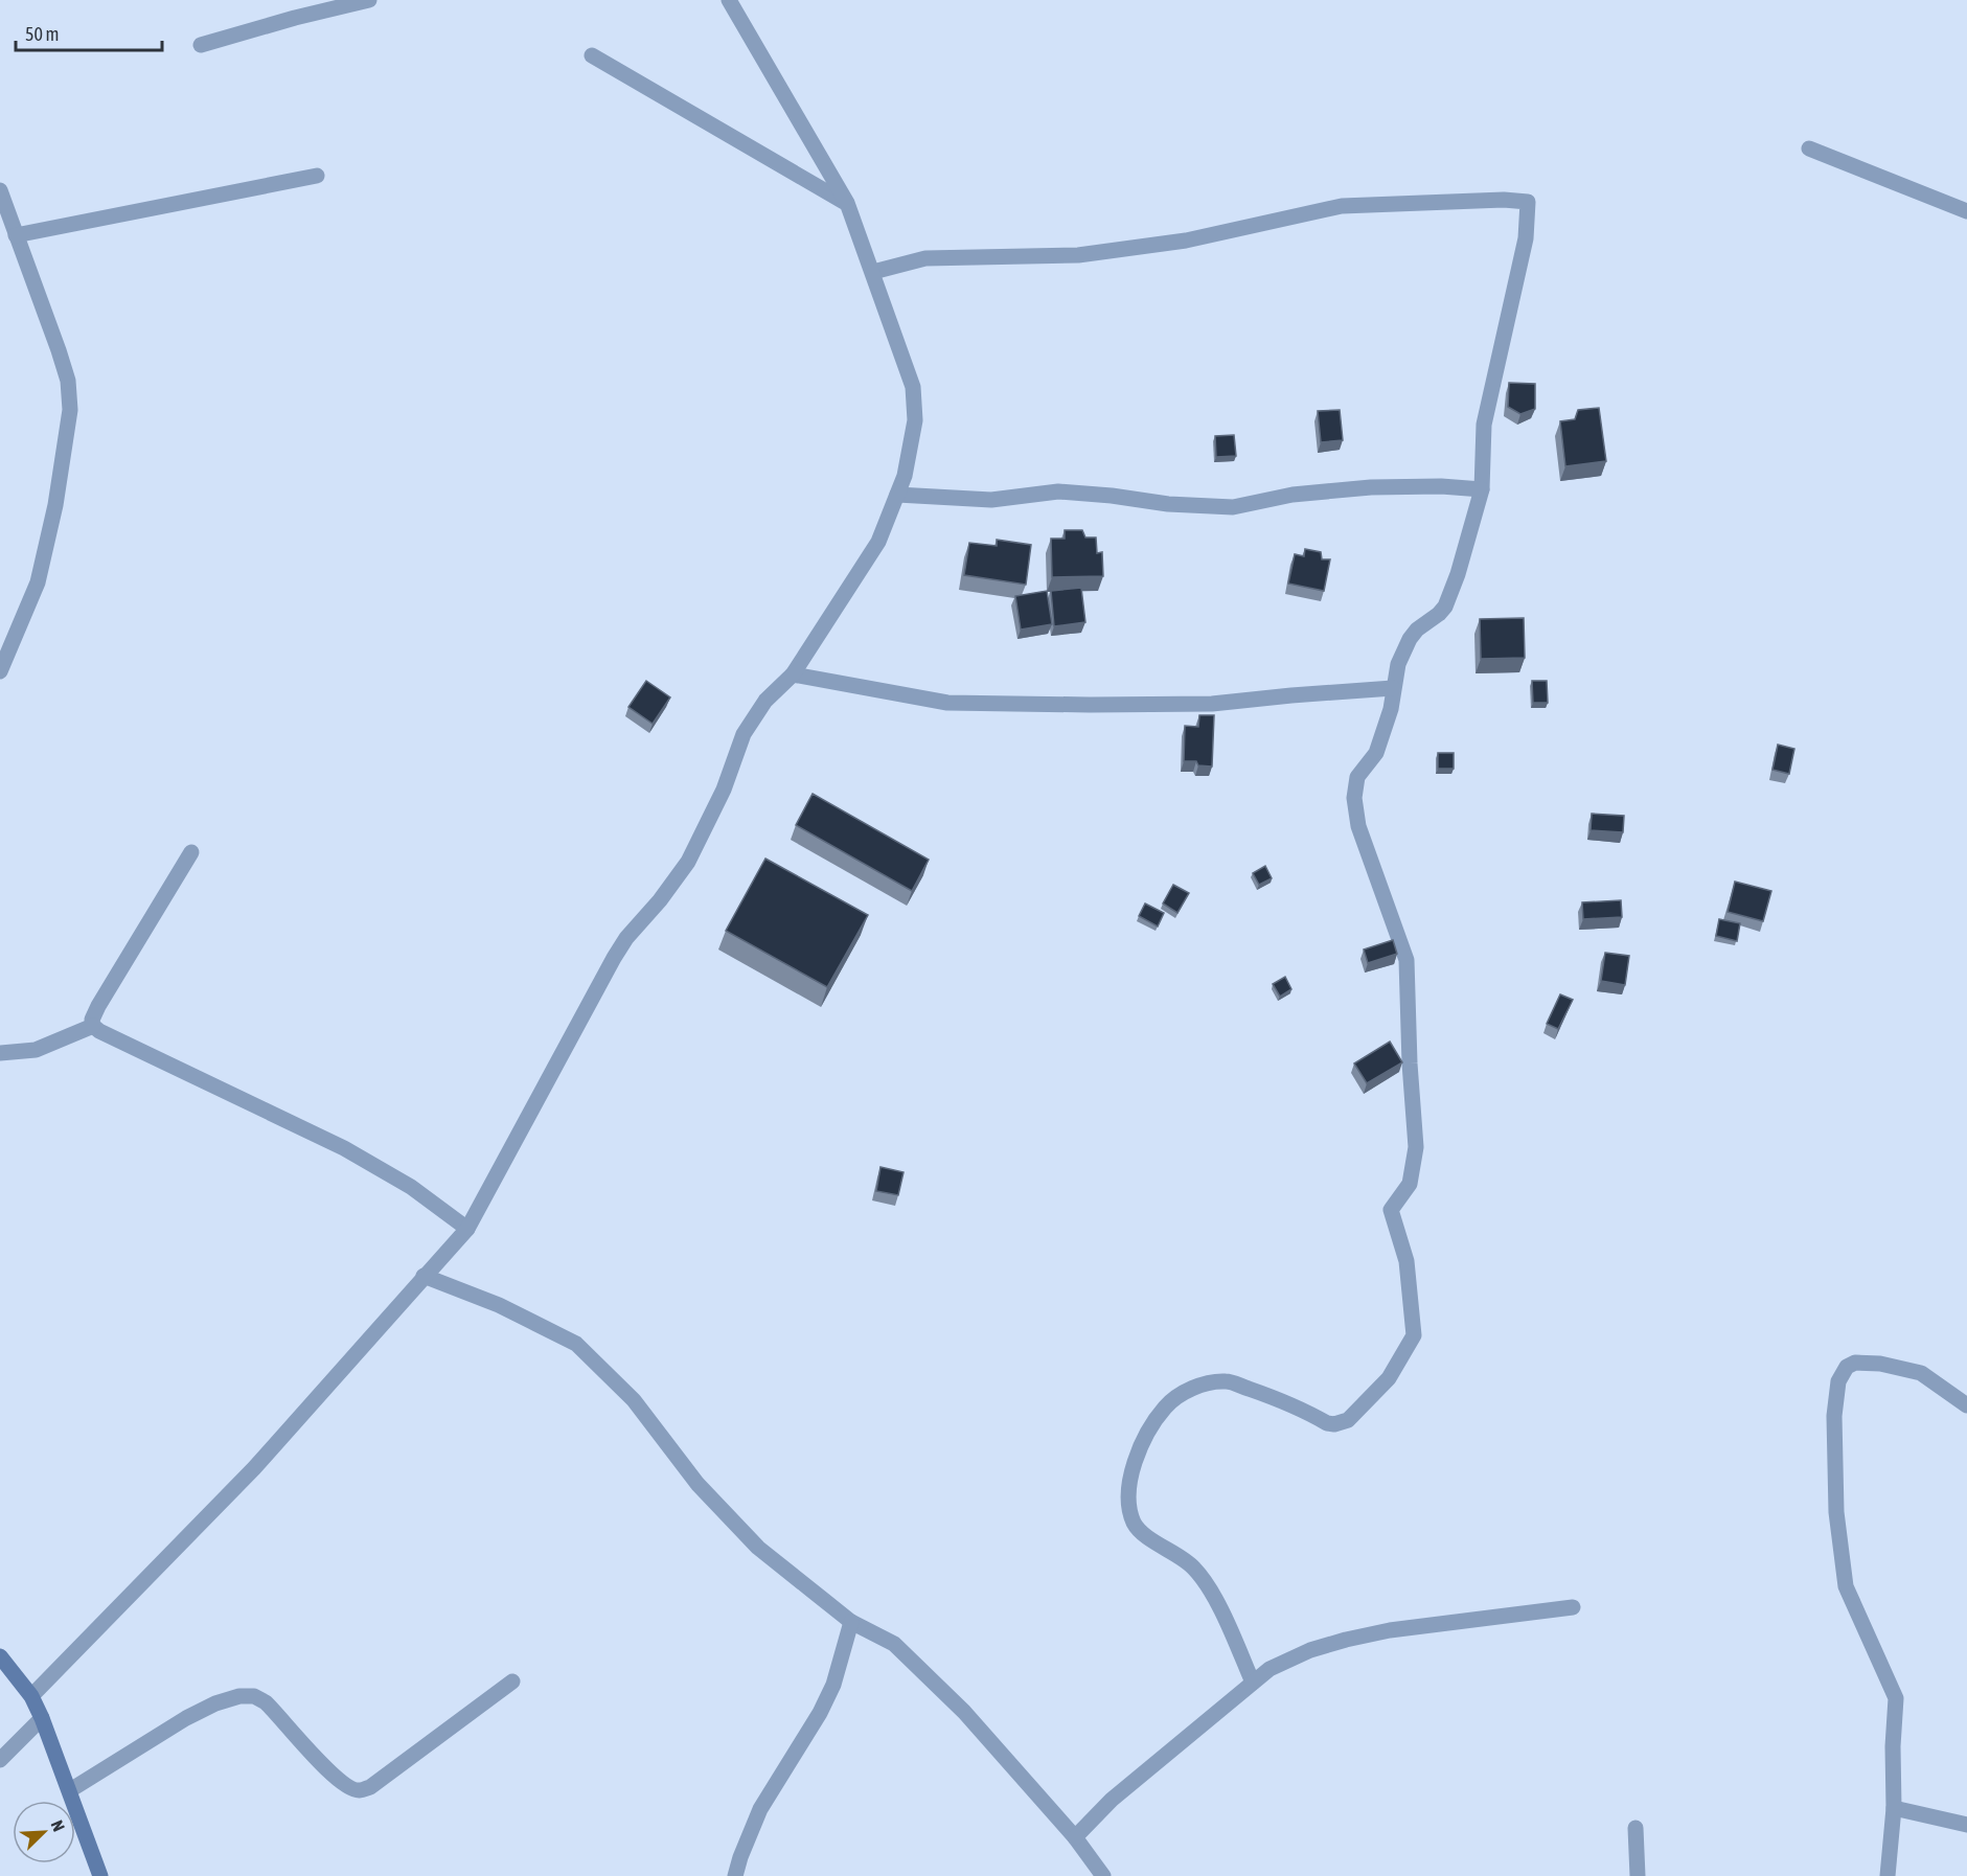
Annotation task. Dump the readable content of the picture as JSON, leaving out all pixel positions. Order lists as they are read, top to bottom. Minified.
{"scale_bar":"50 m","north":"top right"}
